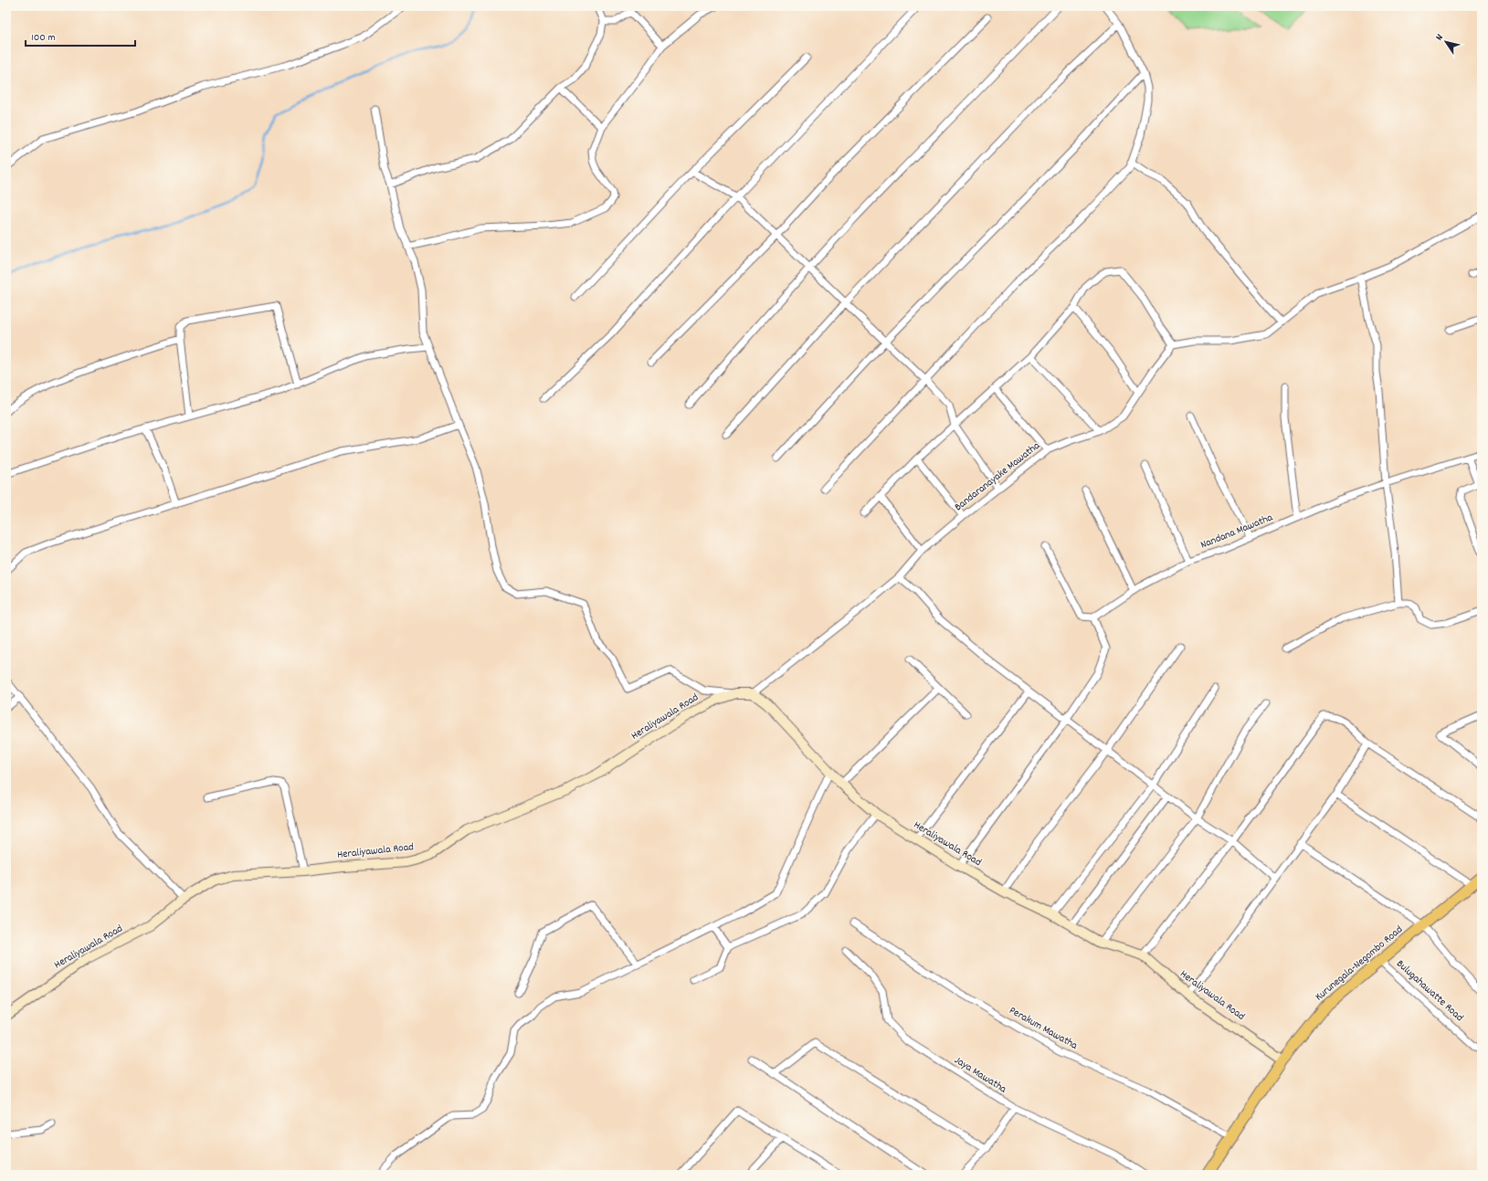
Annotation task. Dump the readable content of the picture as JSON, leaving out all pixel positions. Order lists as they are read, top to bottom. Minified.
{"streets":{"main road":["Kurunegala-Negombo Road"],"street":["Bandaranayake Mawatha","Nandana Mawatha","Heraliyawala Road","Bulugahawatte Road","Perakum Mawatha","Jaya Mawatha"]},"crossings":[["Bandaranayake Mawatha","Heraliyawala Road"],["Heraliyawala Road","Kurunegala-Negombo Road"],["Kurunegala-Negombo Road","Bulugahawatte Road"],["Kurunegala-Negombo Road","Perakum Mawatha"]],"scale_bar":"100 m","north":"top left"}
